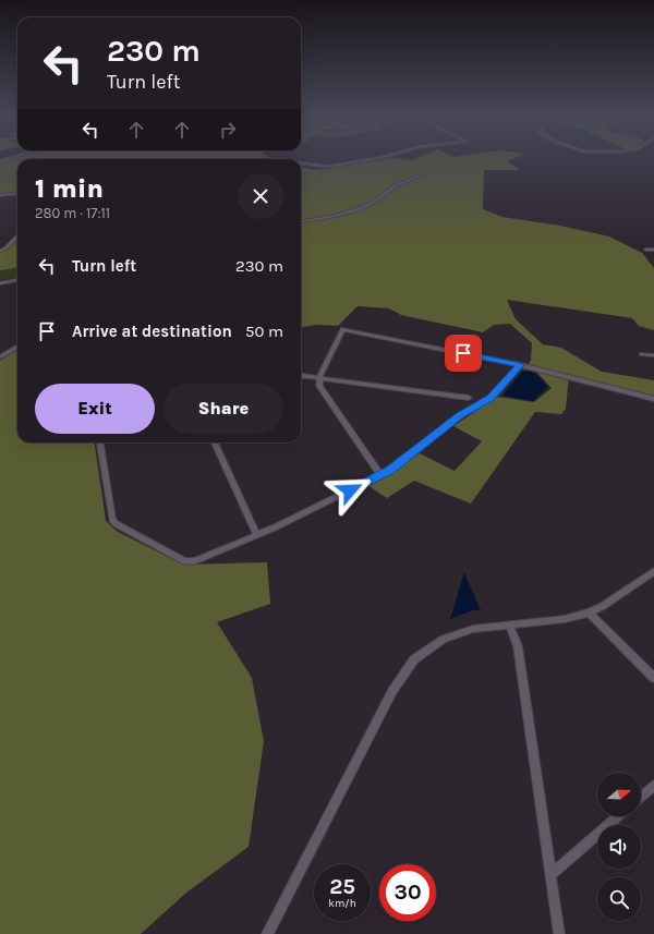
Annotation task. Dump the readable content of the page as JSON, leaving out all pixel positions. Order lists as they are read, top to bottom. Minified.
{"north":"right","page":{"turn":["230 m","Turn left"],"heading":["1 min","280 m · 17:11"],"list":[{"name":"Turn left","value":"230 m"},{"name":"Arrive at destination","value":"50 m"}],"buttons":["Exit","Share"],"speed":"25 km/h","limit":"30"}}
